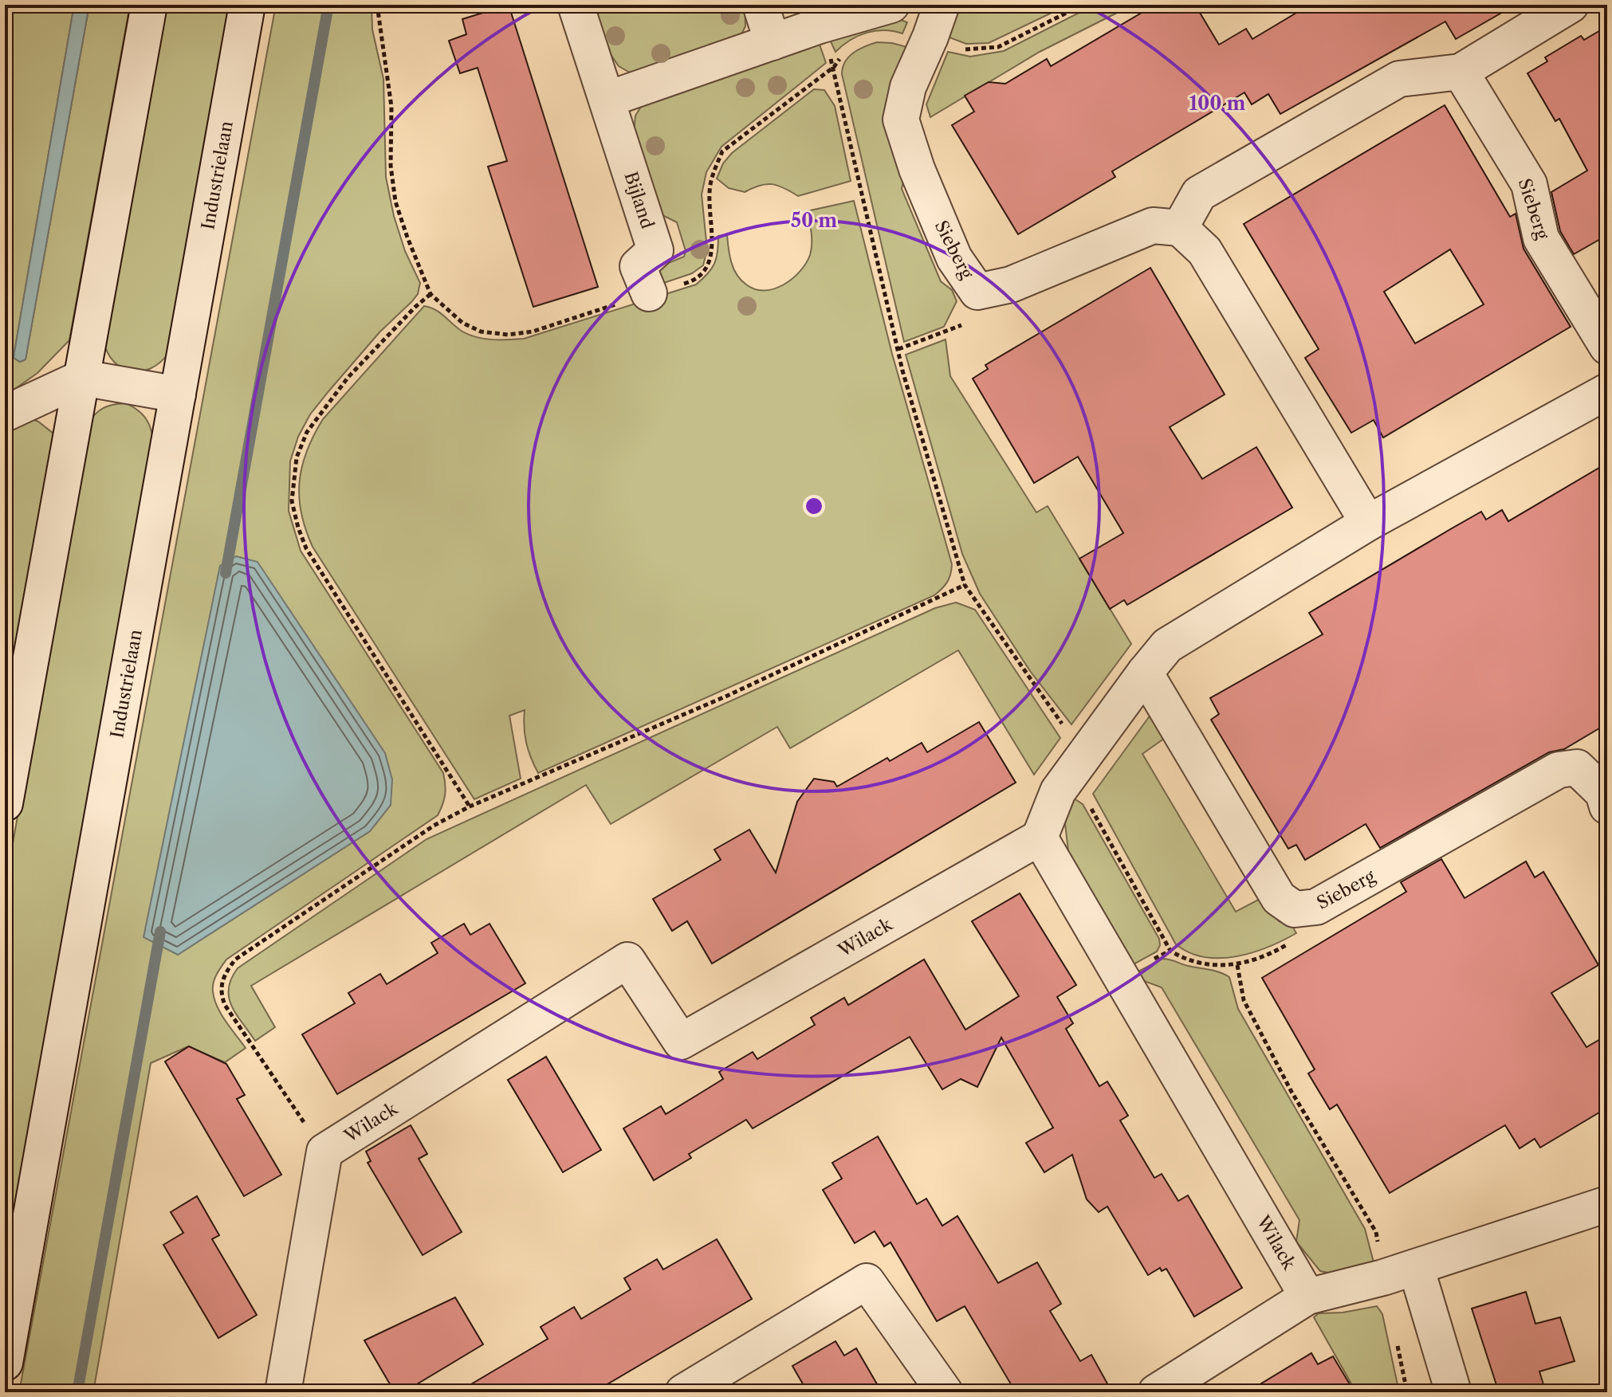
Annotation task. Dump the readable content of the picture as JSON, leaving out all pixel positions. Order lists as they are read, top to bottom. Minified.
{"streets":{"street":["Industrielaan","Bijland","Sieberg","Wilack"]},"rings":["100 m","50 m"]}
